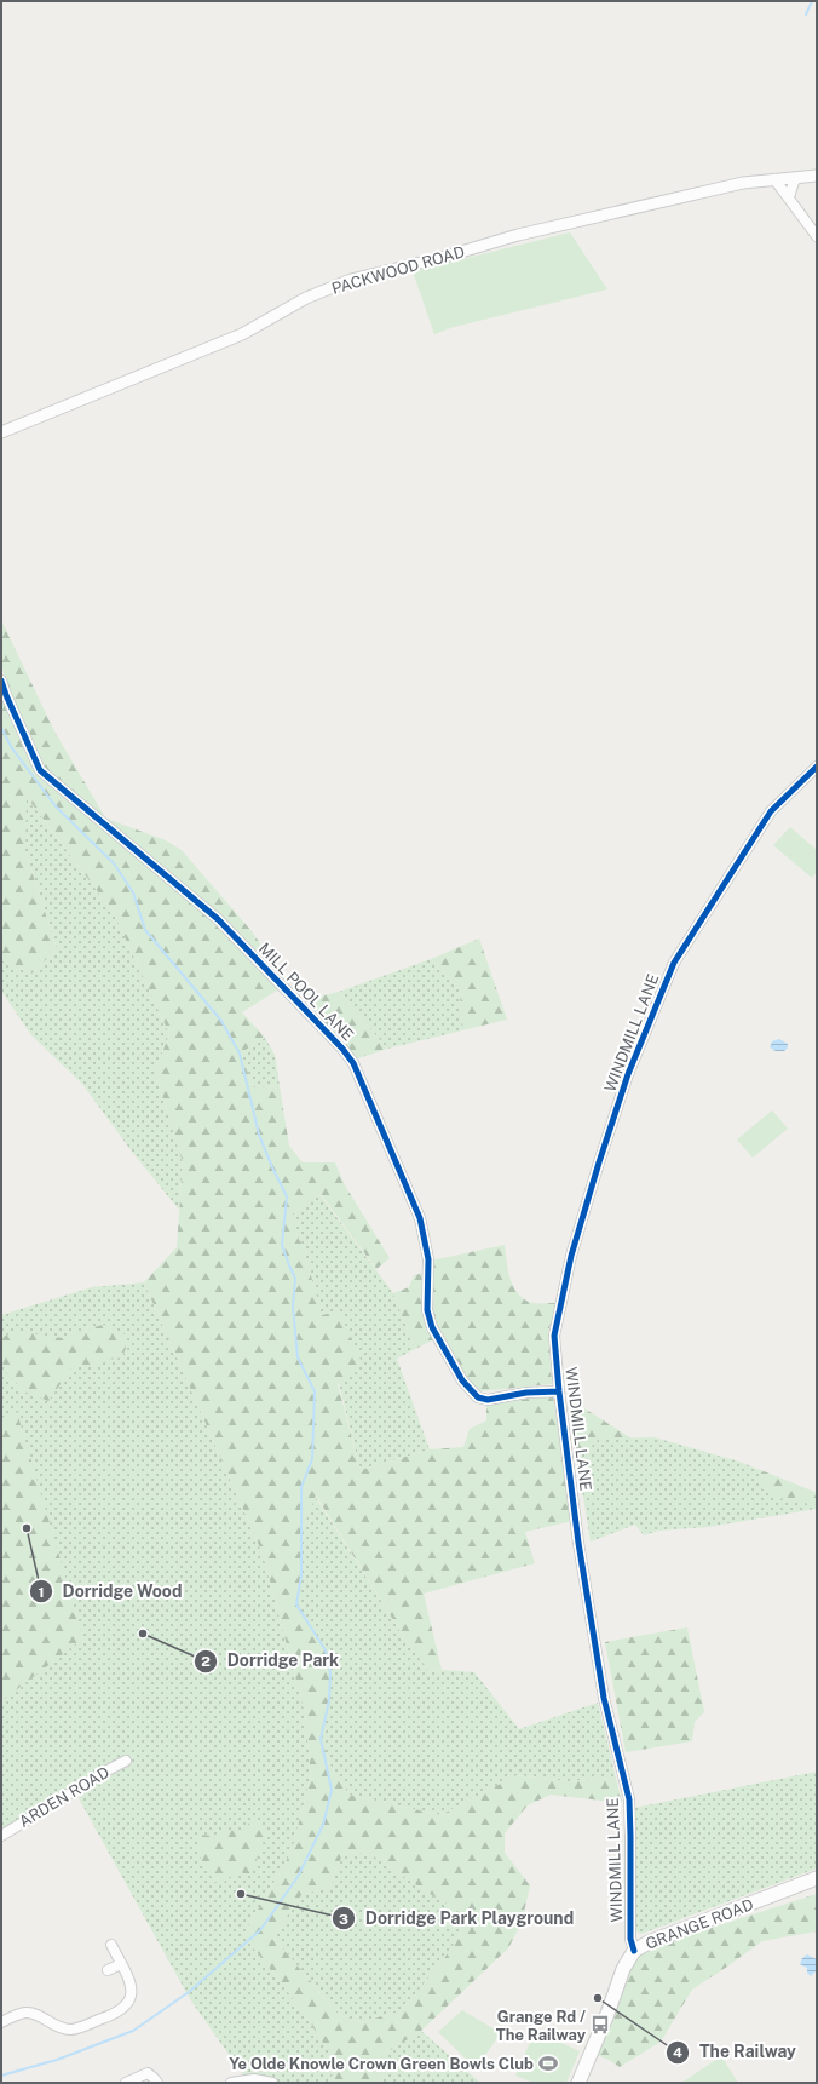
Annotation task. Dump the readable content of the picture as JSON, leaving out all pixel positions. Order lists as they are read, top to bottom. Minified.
{"streets":{"main road":["GRANGE ROAD"],"street":["PACKWOOD ROAD","MILL POOL LANE","WINDMILL LANE","ARDEN ROAD"]},"crossings":[["MILL POOL LANE","WINDMILL LANE"],["WINDMILL LANE","GRANGE ROAD"]],"places":{"other":["Dorridge Wood","Dorridge Park","Dorridge Park Playground","The Railway"],"bus stop":["Grange Rd / The Railway"],"sports":["Ye Olde Knowle Crown Green Bowls Club"]}}
